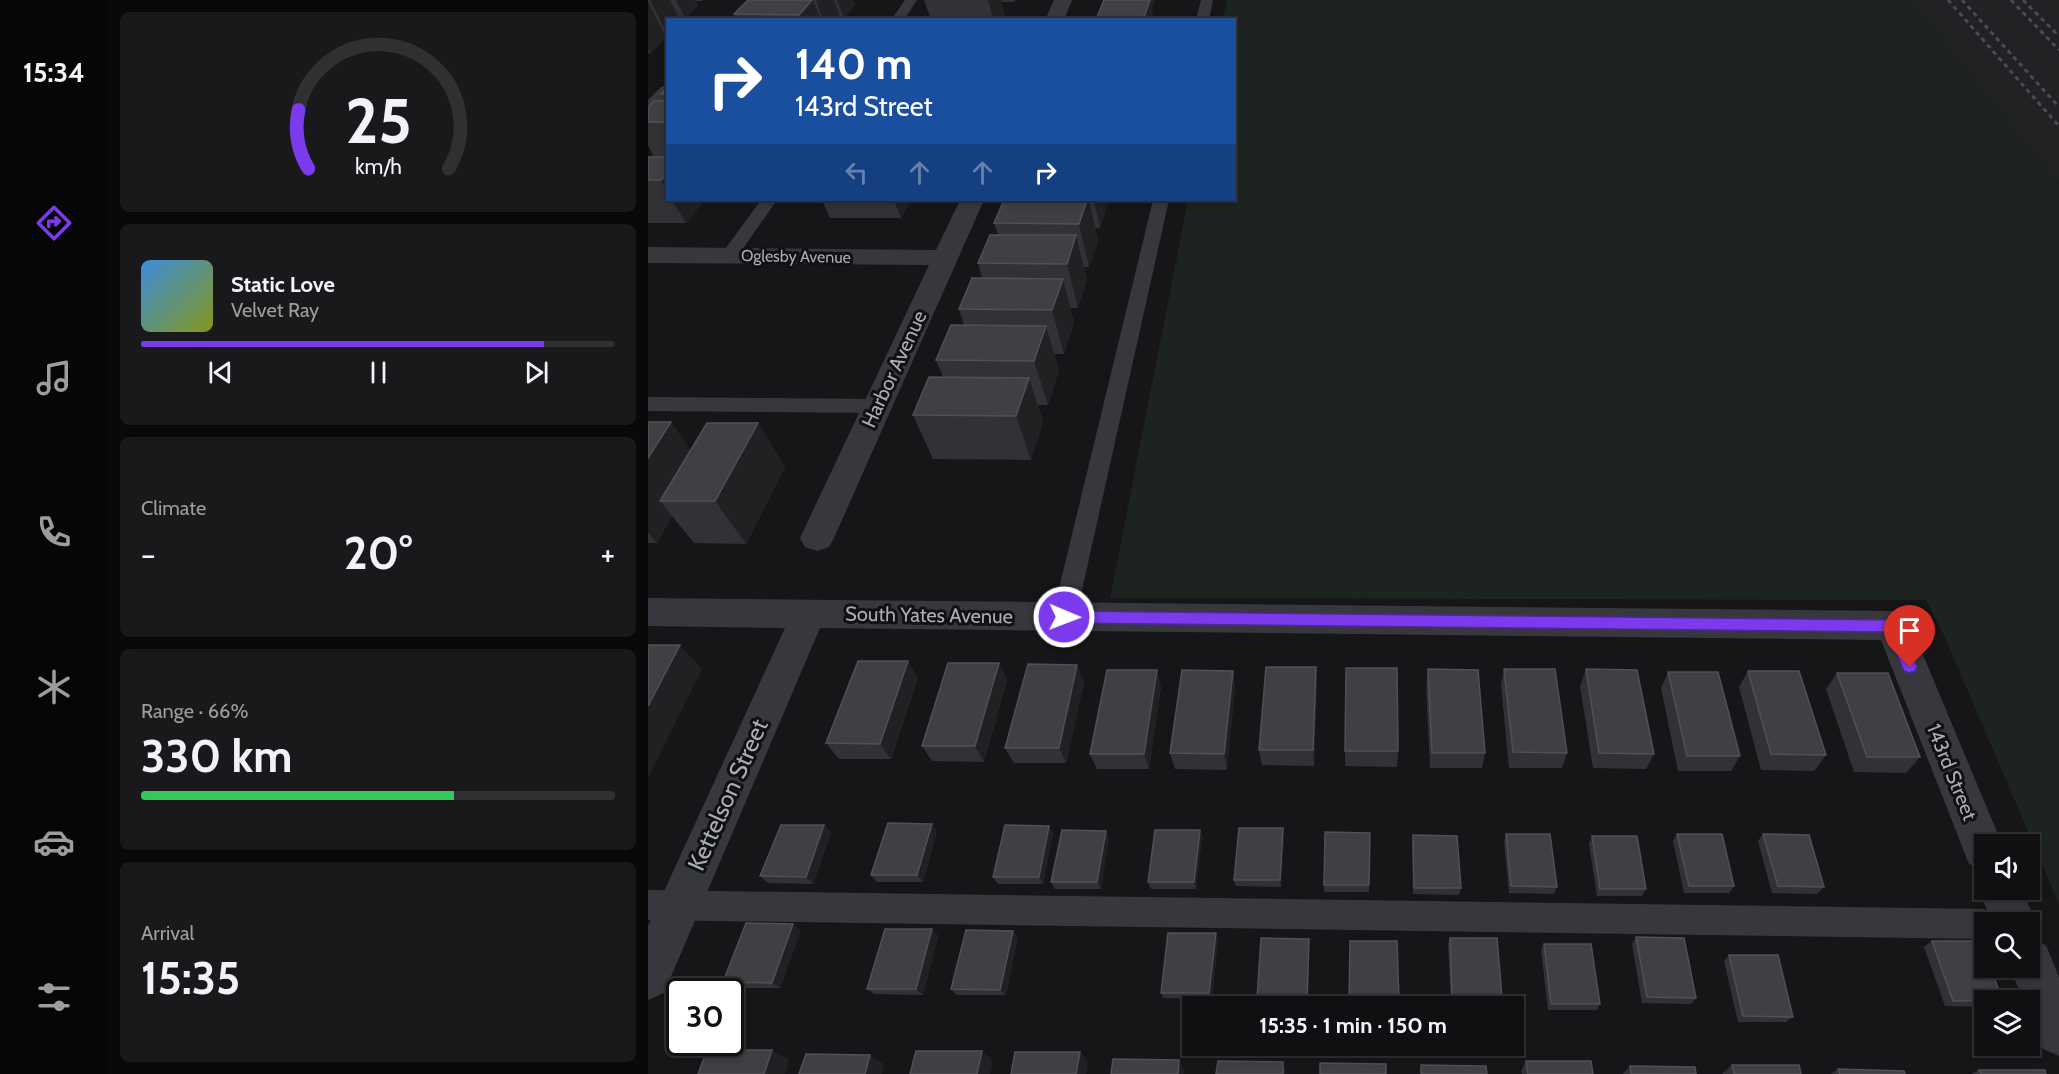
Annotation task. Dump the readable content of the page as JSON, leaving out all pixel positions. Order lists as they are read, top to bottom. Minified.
{"streets":{"street":["Oglesby Avenue","Harbor Avenue","South Yates Avenue","143rd Street","Kettelson Street"]},"crossings":[["Oglesby Avenue","Harbor Avenue"],["South Yates Avenue","143rd Street"],["South Yates Avenue","Kettelson Street"]],"page":{"tabs":"15:34","turn":["140 m","143rd Street"],"song":["Static Love","Velvet Ray"],"tile":["Climate",["Range · 66%","330 km"],["Arrival","15:35"]],"heat":["−","20°","+"],"limit":"30","trip":"15:35 · 1 min · 150 m","gauge":["25","km/h"]}}
